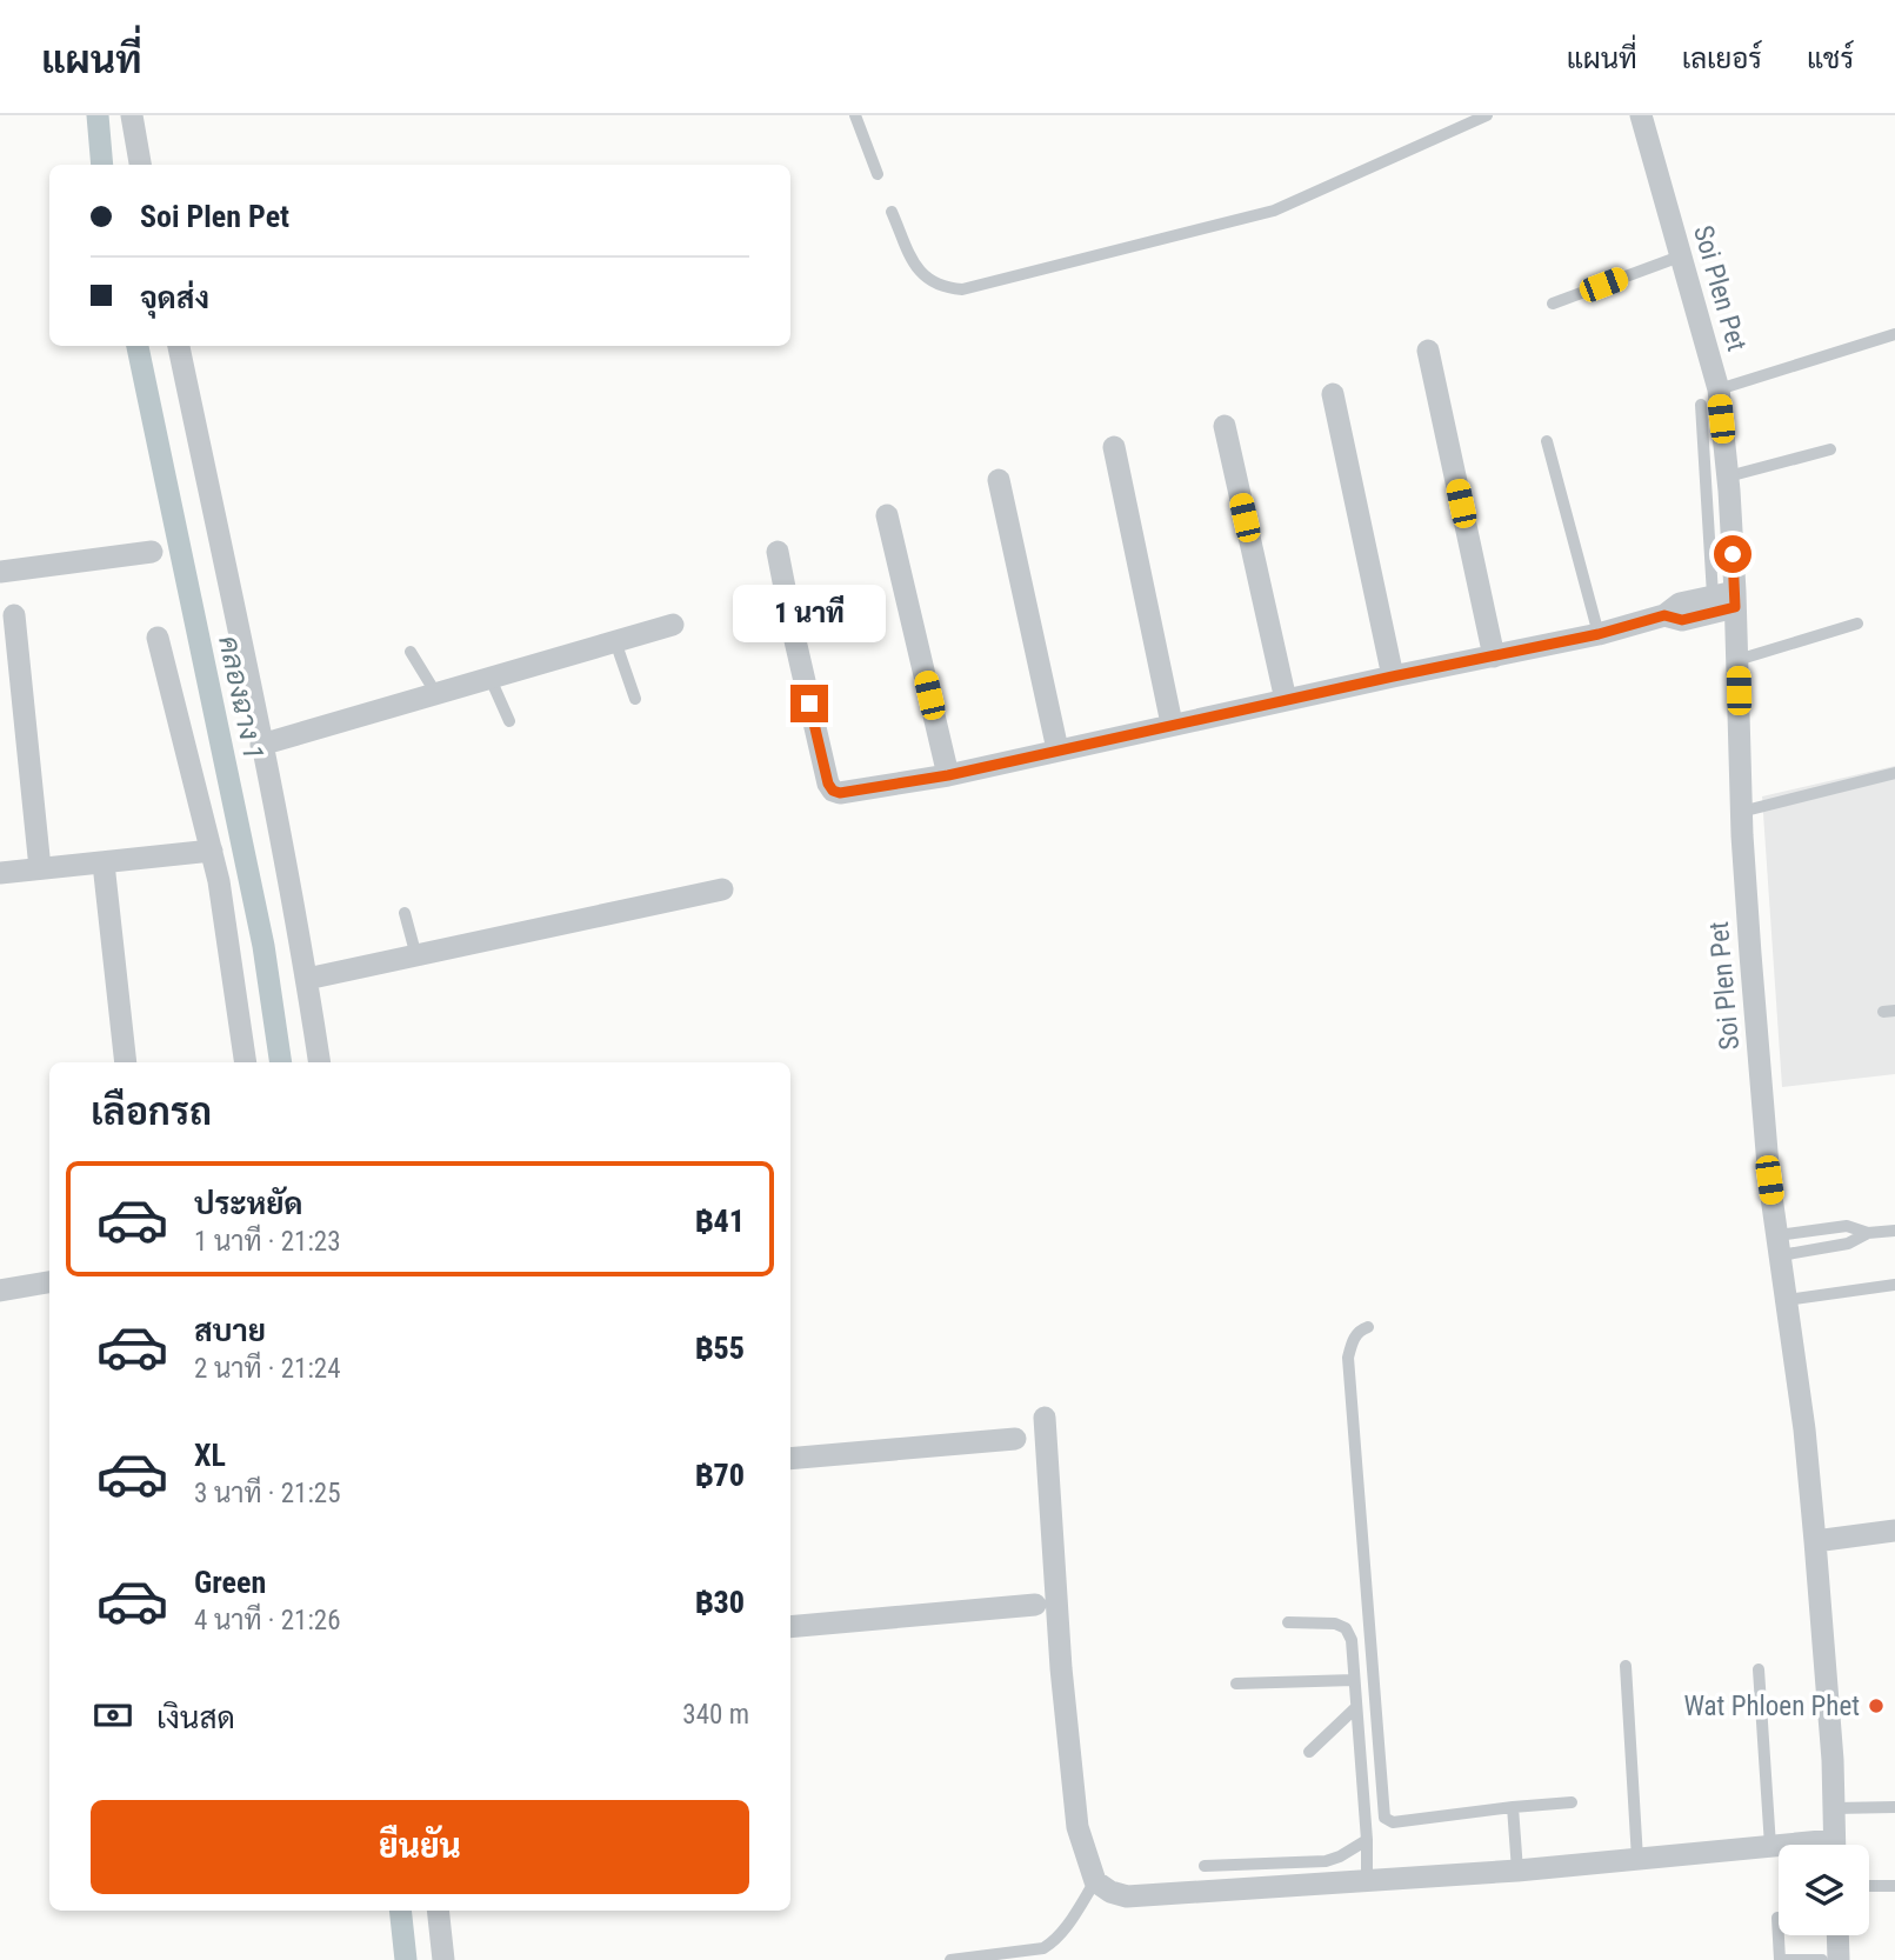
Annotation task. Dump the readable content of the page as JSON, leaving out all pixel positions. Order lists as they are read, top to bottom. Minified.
{"streets":{"street":["Soi Plen Pet"]},"water":["คลองฉาง 1"],"places":["Wat Phloen Phet"],"page":{"header":"แผนที่","nav":["แผนที่","เลเยอร์","แชร์"],"banner":["Soi Plen Pet","จุดส่ง"],"bubble":"1 นาที","heading":"เลือกรถ","list":[{"name":"ประหยัด","note":"1 นาที · 21:23","value":"฿41"},{"name":"สบาย","note":"2 นาที · 21:24","value":"฿55"},{"name":"XL","note":"3 นาที · 21:25","value":"฿70"},{"name":"Green","note":"4 นาที · 21:26","value":"฿30"}],"pay":["เงินสด","340 m"],"buttons":"ยืนยัน"}}
